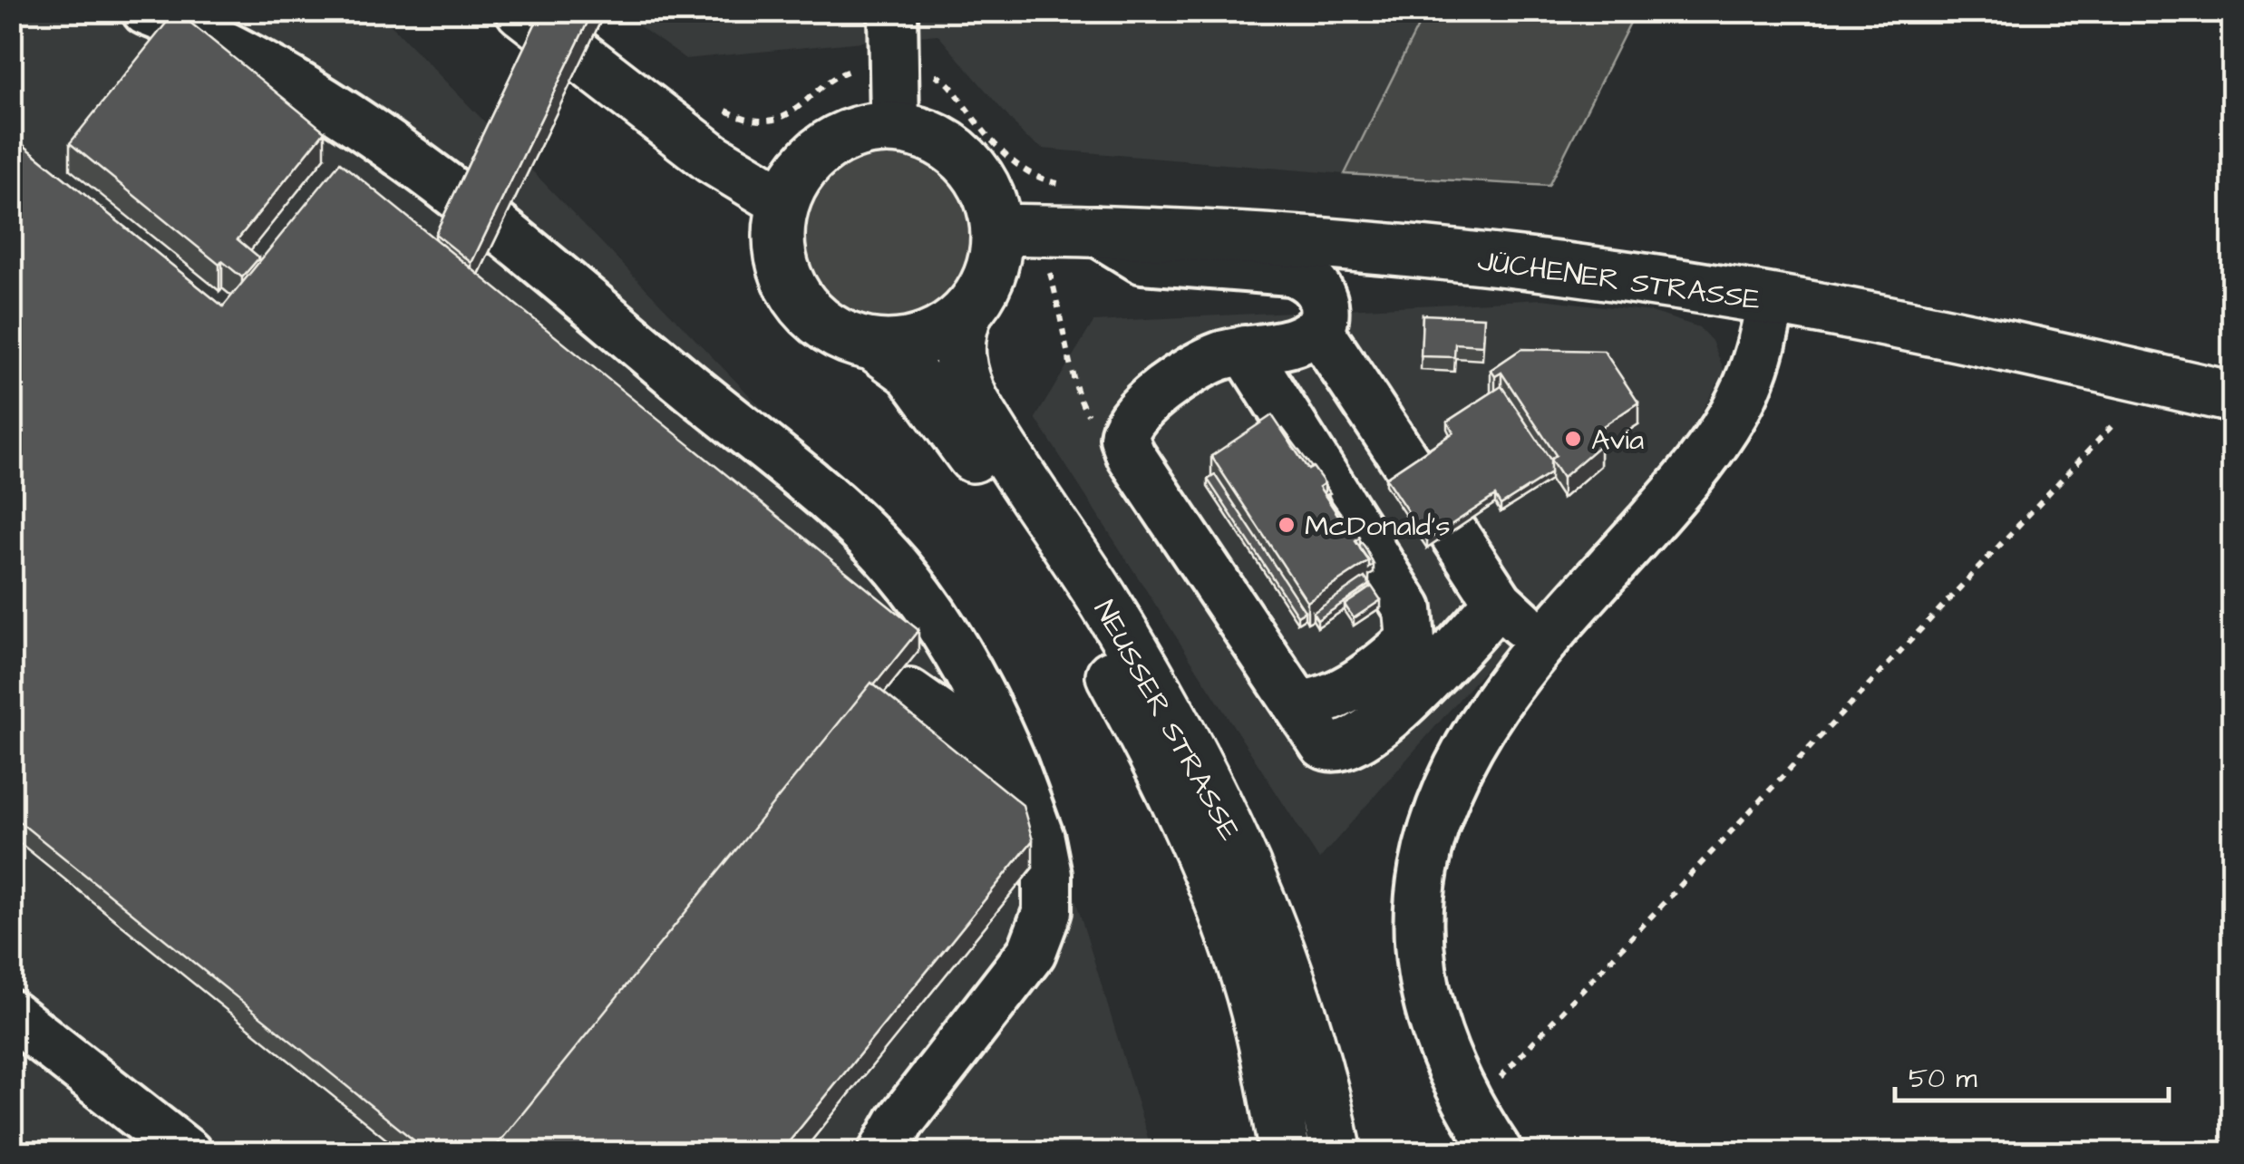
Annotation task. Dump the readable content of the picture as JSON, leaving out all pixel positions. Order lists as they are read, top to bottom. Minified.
{"streets":{"main road":["JÜCHENER STRASSE","NEUSSER STRASSE"]},"crossings":[["JÜCHENER STRASSE","NEUSSER STRASSE"]],"places":["Avia","McDonald's"],"scale_bar":"50 m"}
